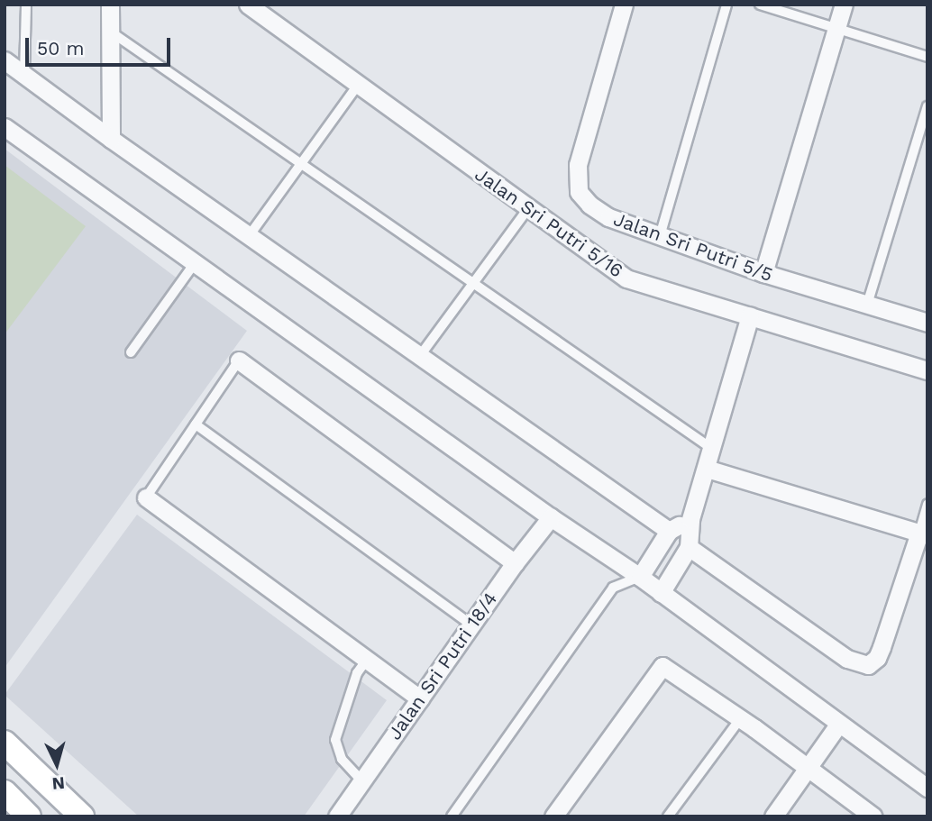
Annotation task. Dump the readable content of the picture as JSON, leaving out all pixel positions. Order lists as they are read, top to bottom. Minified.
{"streets":{"street":["Jalan Sri Putri 5/16","Jalan Sri Putri 5/5","Jalan Sri Putri 18/4"]},"scale_bar":"50 m","north":"bottom"}
